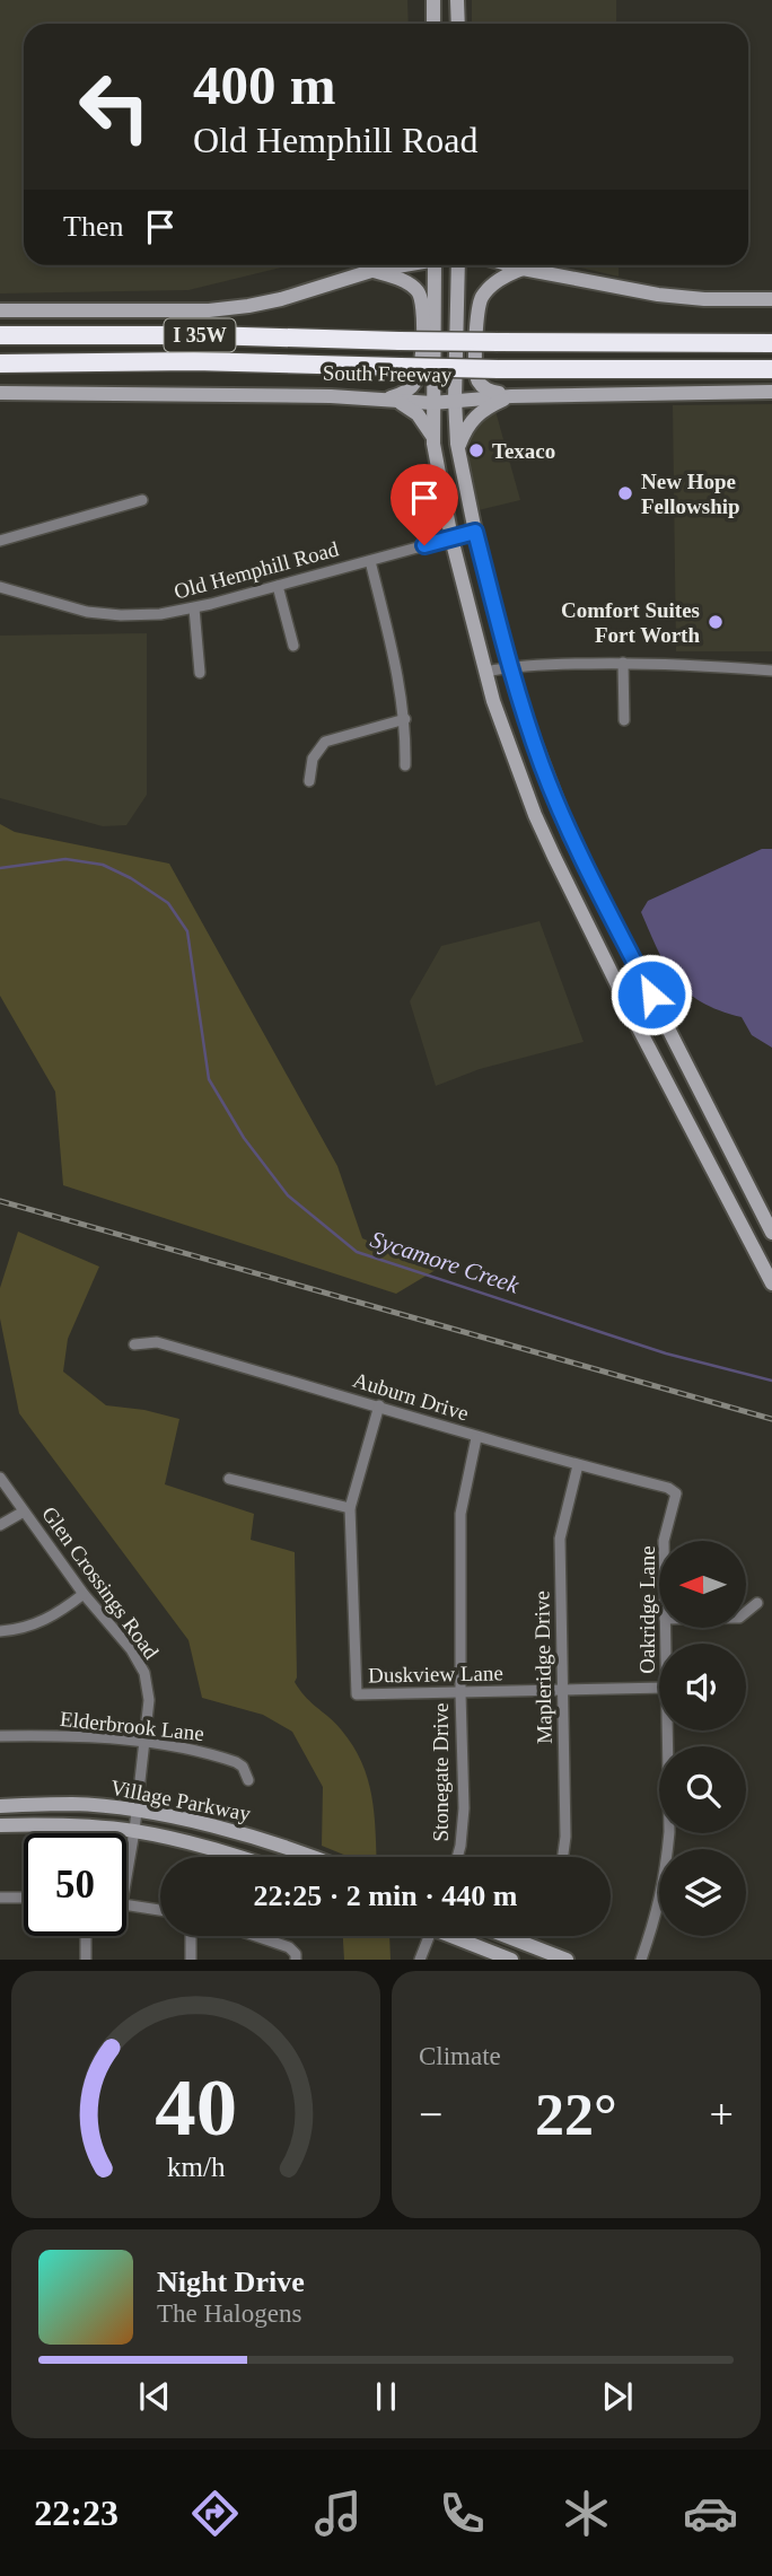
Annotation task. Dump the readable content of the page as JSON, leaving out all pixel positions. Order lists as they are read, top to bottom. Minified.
{"streets":{"highway":["I 35W","South Freeway"],"main road":["Village Parkway"],"street":["Old Hemphill Road","Auburn Drive","Glen Crossings Road","Oakridge Lane","Mapleridge Drive","Duskview Lane","Elderbrook Lane","Stonegate Drive"]},"crossings":[["Auburn Drive","Oakridge Lane"],["Auburn Drive","Mapleridge Drive"],["Auburn Drive","Duskview Lane"],["Auburn Drive","Stonegate Drive"],["Glen Crossings Road","Elderbrook Lane"],["Glen Crossings Road","Village Parkway"],["Mapleridge Drive","Duskview Lane"],["Duskview Lane","Stonegate Drive"]],"water":["Sycamore Creek"],"places":["Texaco","New Hope Fellowship","Comfort Suites Fort Worth"],"north":"left","page":{"turn":["400 m","Old Hemphill Road"],"then":"Then","limit":"50","trip":"22:25 · 2 min · 440 m","tile":"Climate","heat":["−","22°","+"],"song":["Night Drive","The Halogens"],"tabs":"22:23","gauge":["40","km/h"]}}
